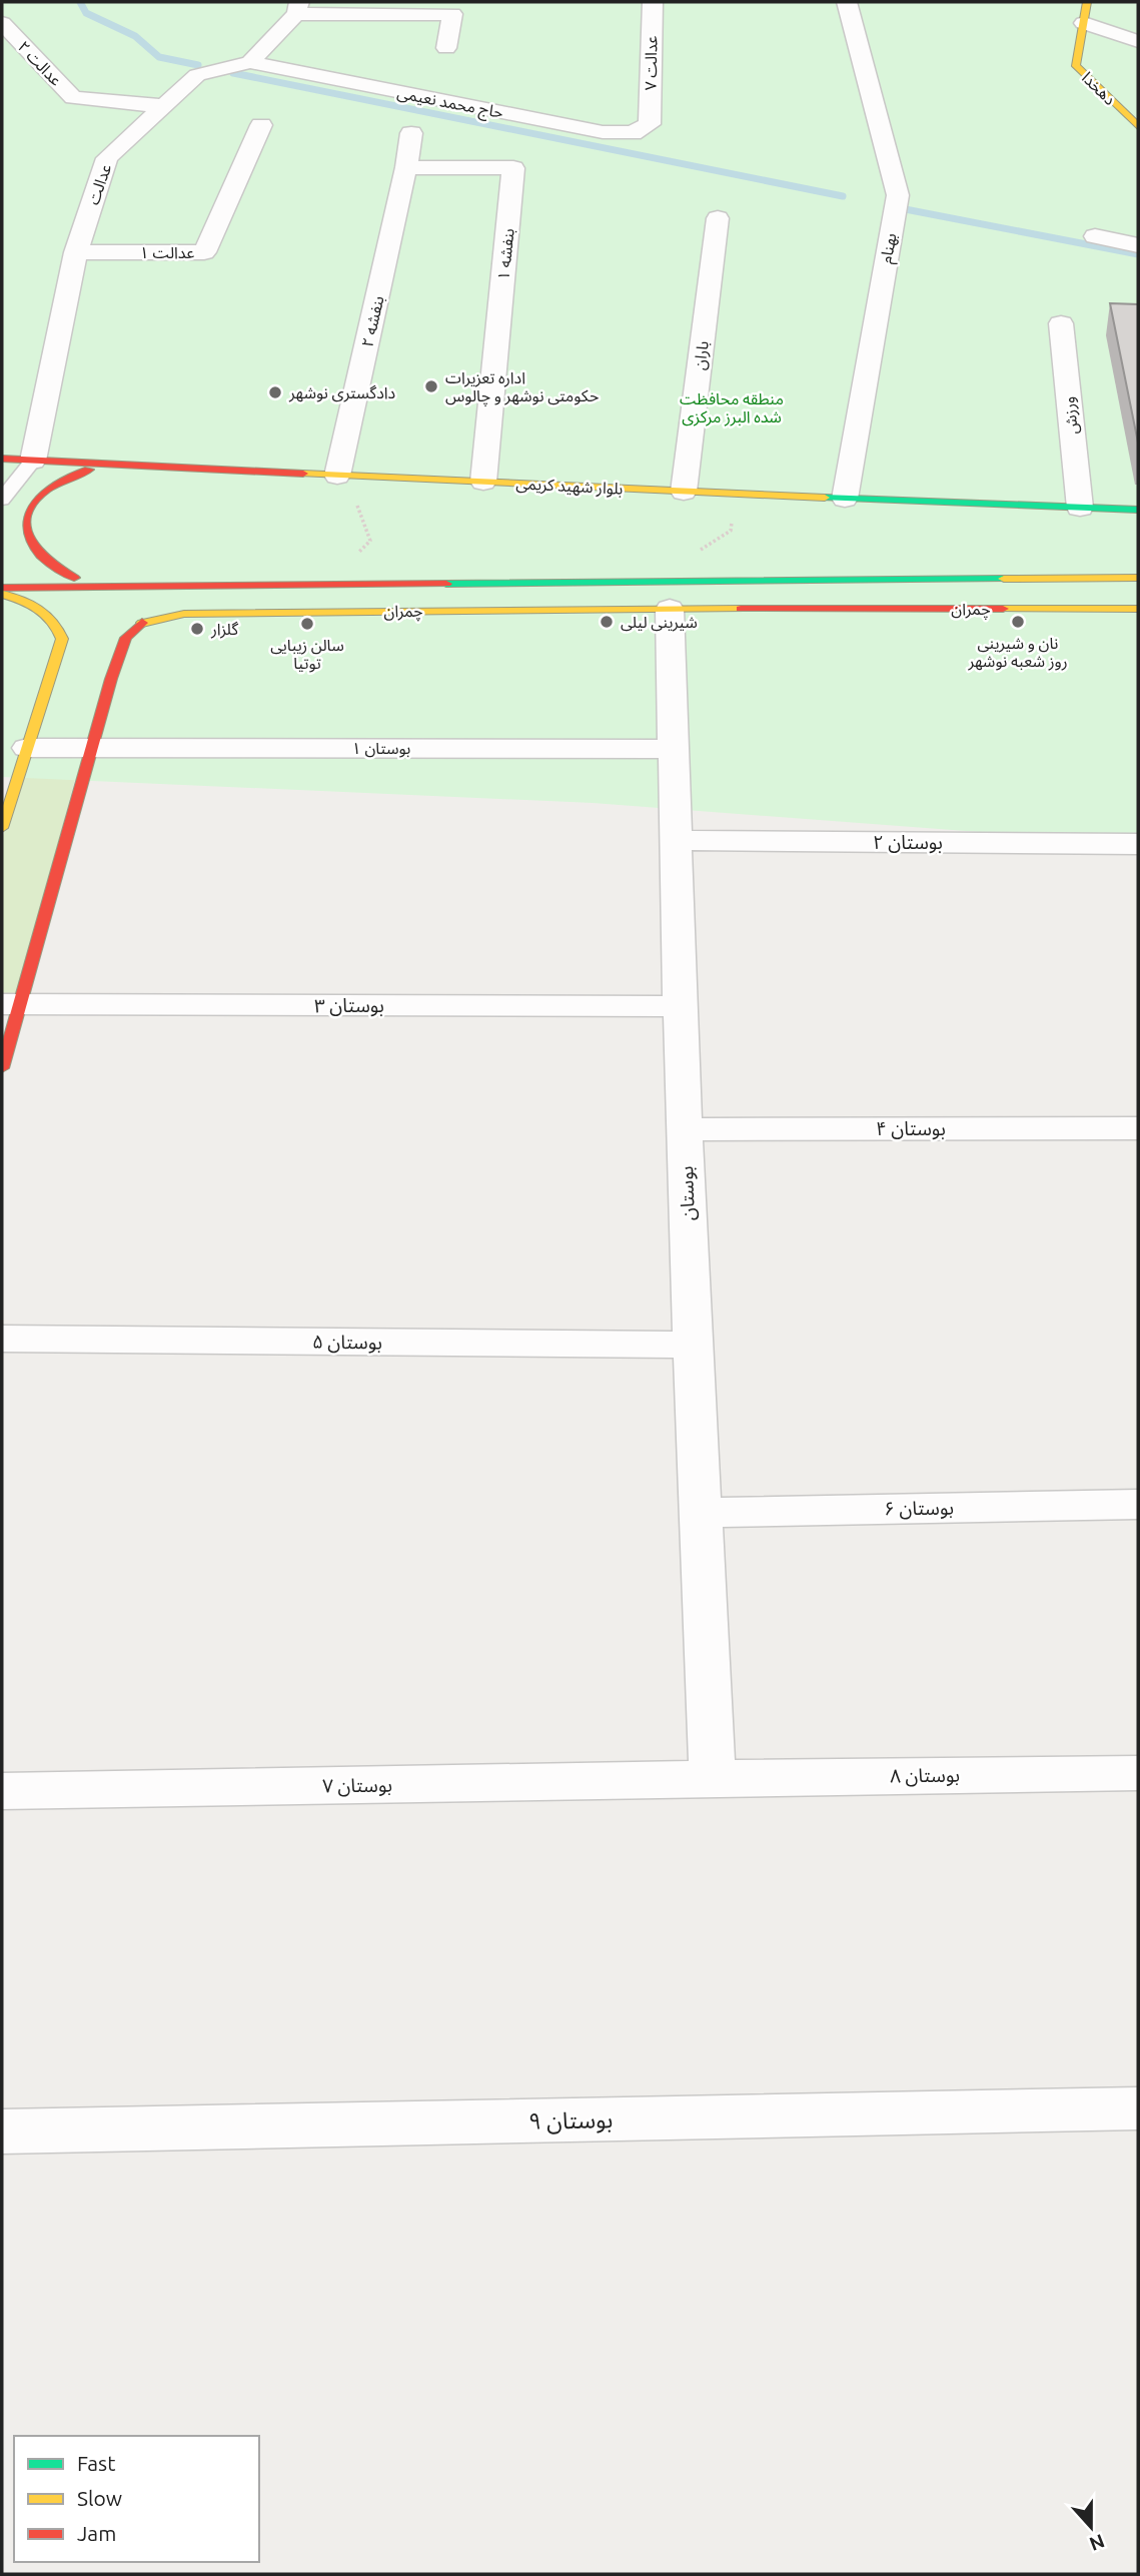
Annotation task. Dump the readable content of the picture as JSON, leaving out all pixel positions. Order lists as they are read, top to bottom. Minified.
{"streets":{"main road":["دهخدا","بلوار شهید کریمی","چمران"],"street":["عدالت ۲","۷ عدالت","حاج محمد نعیمی","عدالت","بهنام","عدالت ۱","بنفشه ۱","بنفشه ۲","باران","ورزش","بوستان ۱","بوستان ۲","بوستان ۳","بوستان ۴","بوستان","بوستان ۵","بوستان ۶","بوستان ۸","بوستان ۷","بوستان ۹"]},"crossings":[["عدالت ۲","عدالت"],["۷ عدالت","حاج محمد نعیمی"],["حاج محمد نعیمی","عدالت"],["عدالت","عدالت ۱"],["عدالت","بلوار شهید کریمی"],["بهنام","بلوار شهید کریمی"],["بنفشه ۱","بنفشه ۲"],["بنفشه ۱","بلوار شهید کریمی"],["بنفشه ۲","بلوار شهید کریمی"],["باران","بلوار شهید کریمی"],["ورزش","بلوار شهید کریمی"],["چمران","بوستان ۱"],["چمران","بوستان ۳"],["چمران","بوستان"],["بوستان ۱","بوستان"],["بوستان ۲","بوستان"],["بوستان ۳","بوستان"],["بوستان ۴","بوستان"],["بوستان","بوستان ۵"],["بوستان","بوستان ۶"],["بوستان","بوستان ۸"],["بوستان","بوستان ۷"],["بوستان ۸","بوستان ۷"]],"parks":["منطقه محافظت شده البرز مرکزی"],"places":["اداره تعزیرات حکومتی نوشهر و چالوس","دادگستری نوشهر","شیرینی لیلی","نان و شیرینی روز شعبه نوشهر","سالن زیبایی توتیا","گلزار"],"legend":["Fast","Slow","Jam"],"north":"bottom"}
